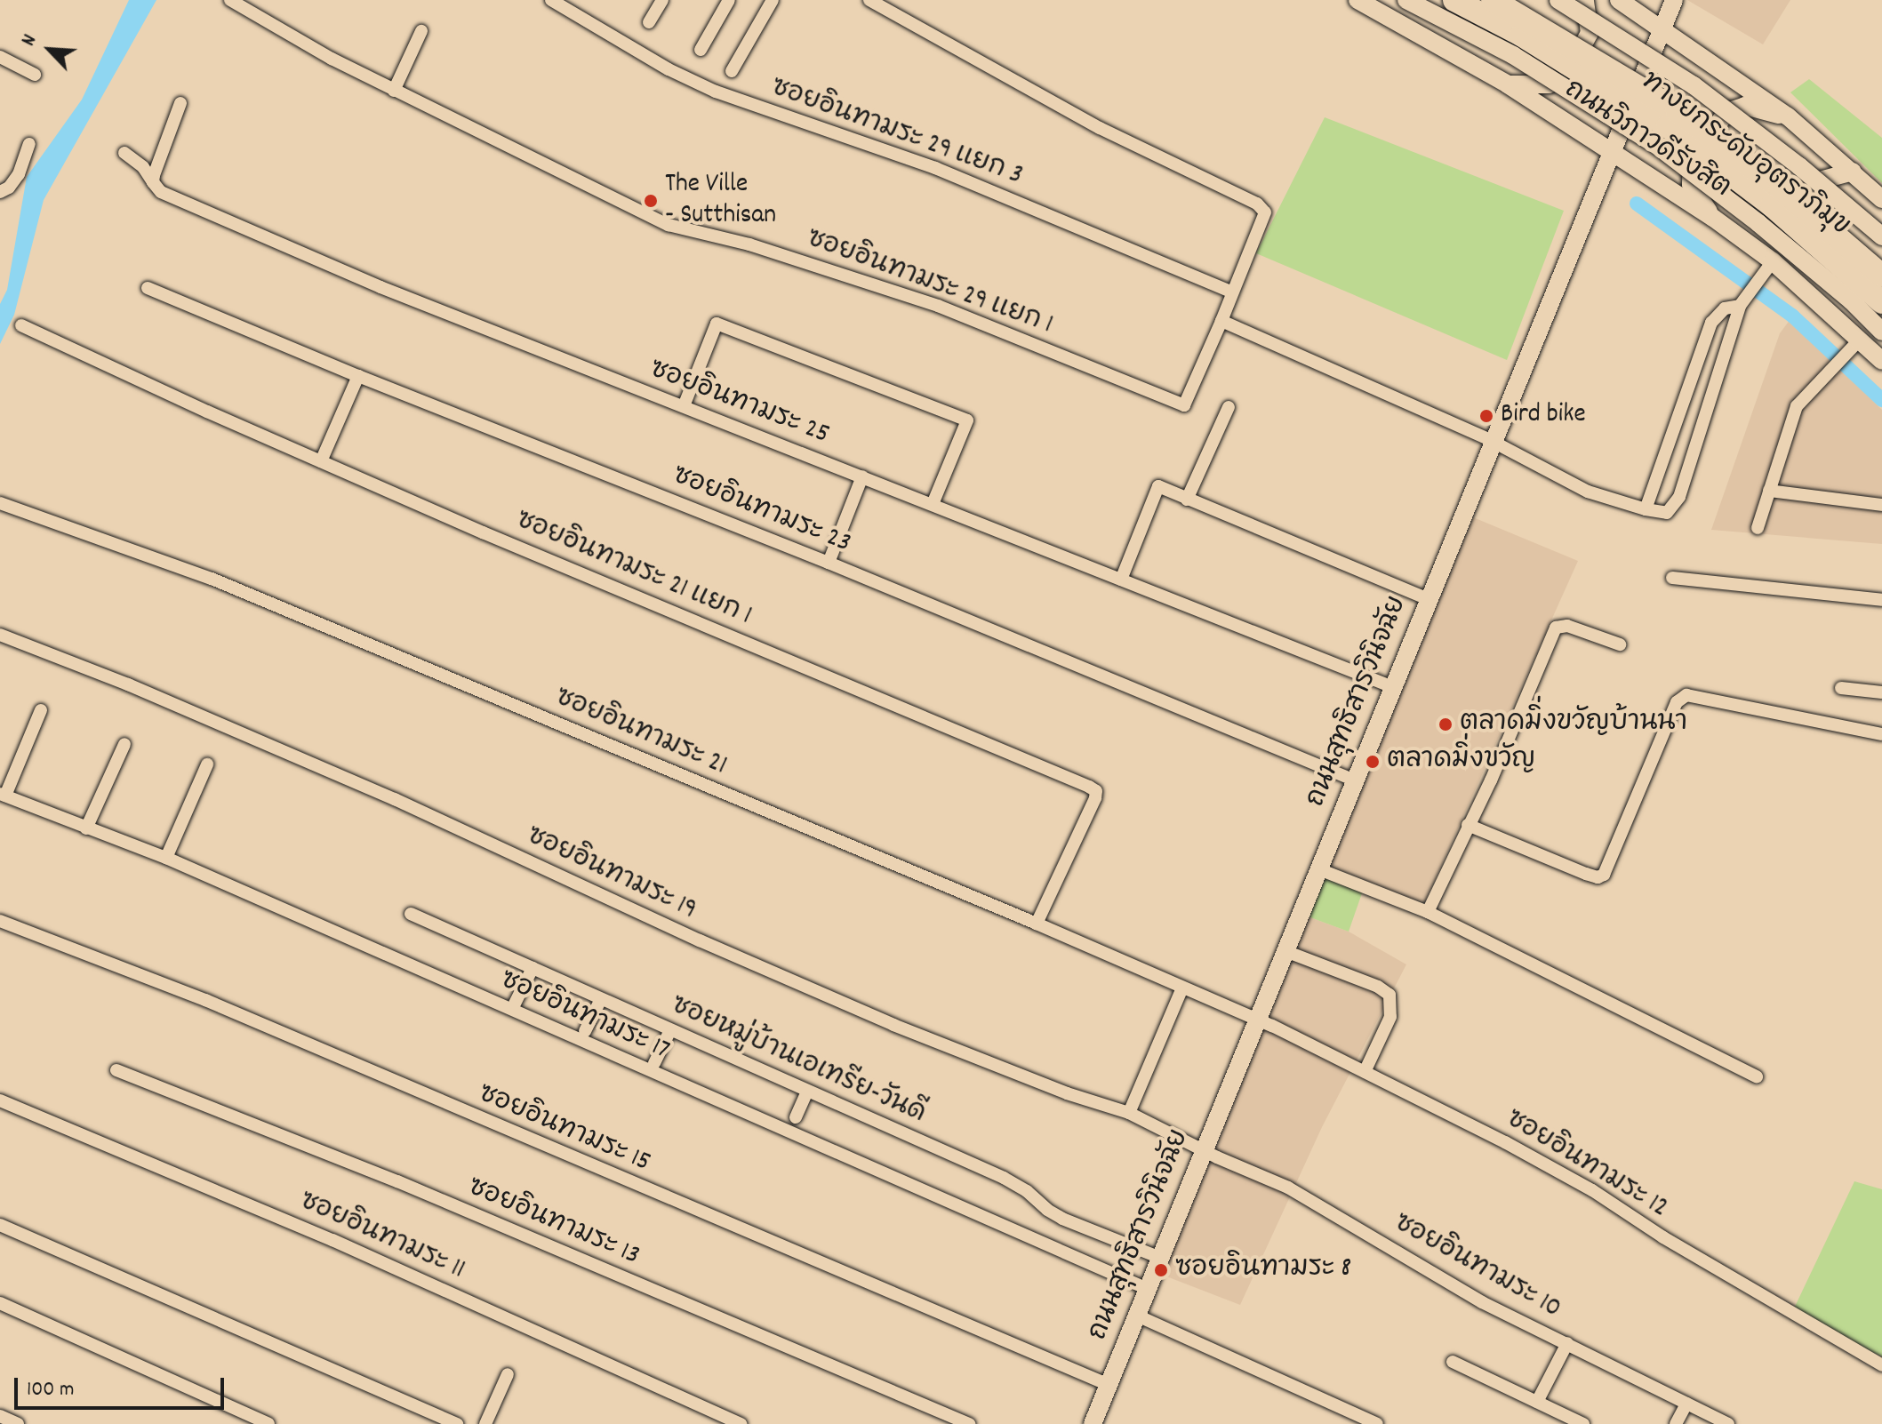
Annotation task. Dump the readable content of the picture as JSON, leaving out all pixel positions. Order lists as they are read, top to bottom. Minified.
{"streets":{"highway":["ถนนวิภาวดีรังสิต","ทางยกระดับอุตราภิมุข"],"main road":["ถนนสุทธิสารวินิจฉัย"],"street":["ซอยอินทามระ 29 แยก 3","ซอยอินทามระ 29 แยก 1","ซอยอินทามระ 25","ซอยอินทามระ 23","ซอยอินทามระ 21 แยก 1","ซอยอินทามระ 21","ซอยอินทามระ 19","ซอยอินทามระ 17","ซอยหมู่บ้านเอเทรีย-วันดี","ซอยอินทามระ 15","ซอยอินทามระ 12","ซอยอินทามระ 13","ซอยอินทามระ 11","ซอยอินทามระ 10"]},"crossings":[["ถนนวิภาวดีรังสิต","ถนนสุทธิสารวินิจฉัย"],["ซอยอินทามระ 25","ถนนสุทธิสารวินิจฉัย"],["ซอยอินทามระ 23","ถนนสุทธิสารวินิจฉัย"],["ซอยอินทามระ 21 แยก 1","ซอยอินทามระ 21"],["ถนนสุทธิสารวินิจฉัย","ซอยอินทามระ 21"],["ถนนสุทธิสารวินิจฉัย","ซอยอินทามระ 19"],["ถนนสุทธิสารวินิจฉัย","ซอยอินทามระ 17"],["ถนนสุทธิสารวินิจฉัย","ซอยหมู่บ้านเอเทรีย-วันดี"],["ถนนสุทธิสารวินิจฉัย","ซอยอินทามระ 15"],["ถนนสุทธิสารวินิจฉัย","ซอยอินทามระ 12"],["ถนนสุทธิสารวินิจฉัย","ซอยอินทามระ 10"],["ซอยอินทามระ 21","ซอยอินทามระ 12"],["ซอยอินทามระ 19","ซอยอินทามระ 10"]],"places":["The Ville - Sutthisan","Bird bike","ตลาดมิ่งขวัญบ้านนา","ตลาดมิ่งขวัญ","ซอยอินทามระ 8"],"scale_bar":"100 m","north":"top left"}
